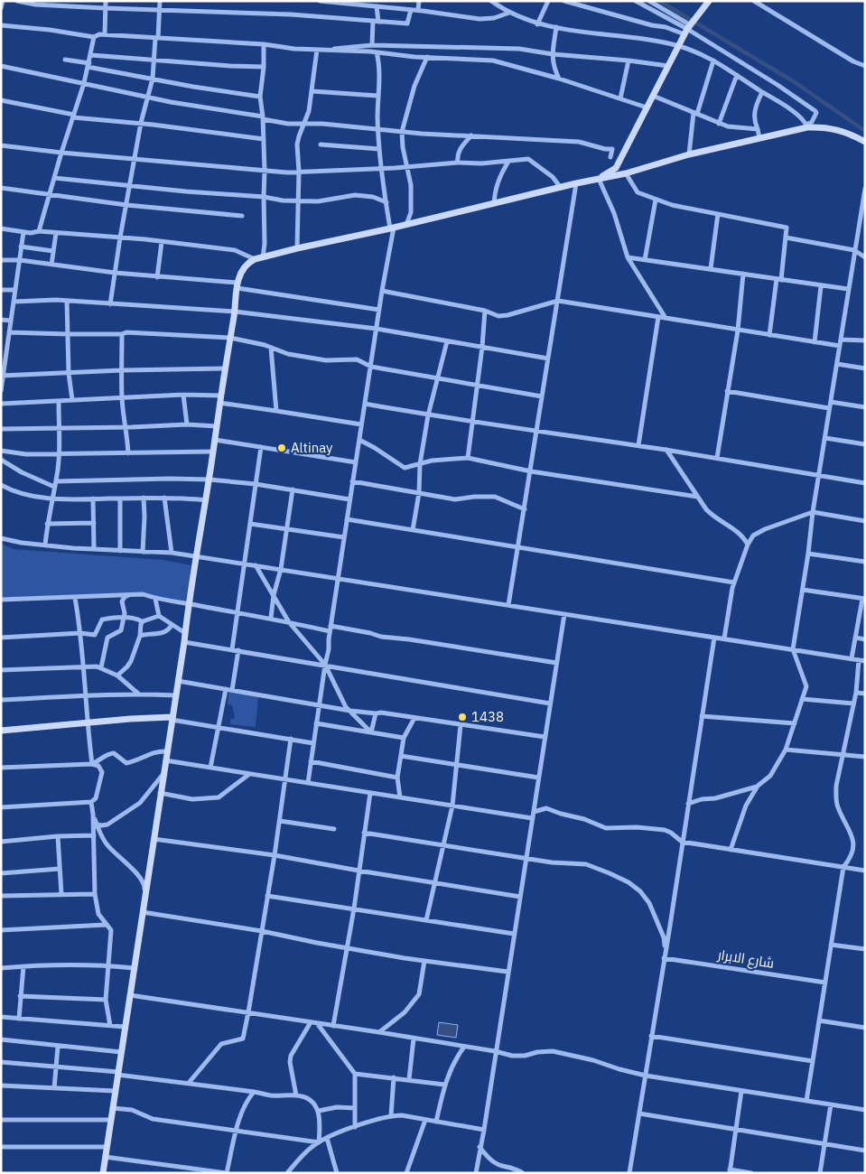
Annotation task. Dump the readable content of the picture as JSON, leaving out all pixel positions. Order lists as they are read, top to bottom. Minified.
{"streets":{"street":["شارع الابرار"]},"places":["Altinay","1438"]}
